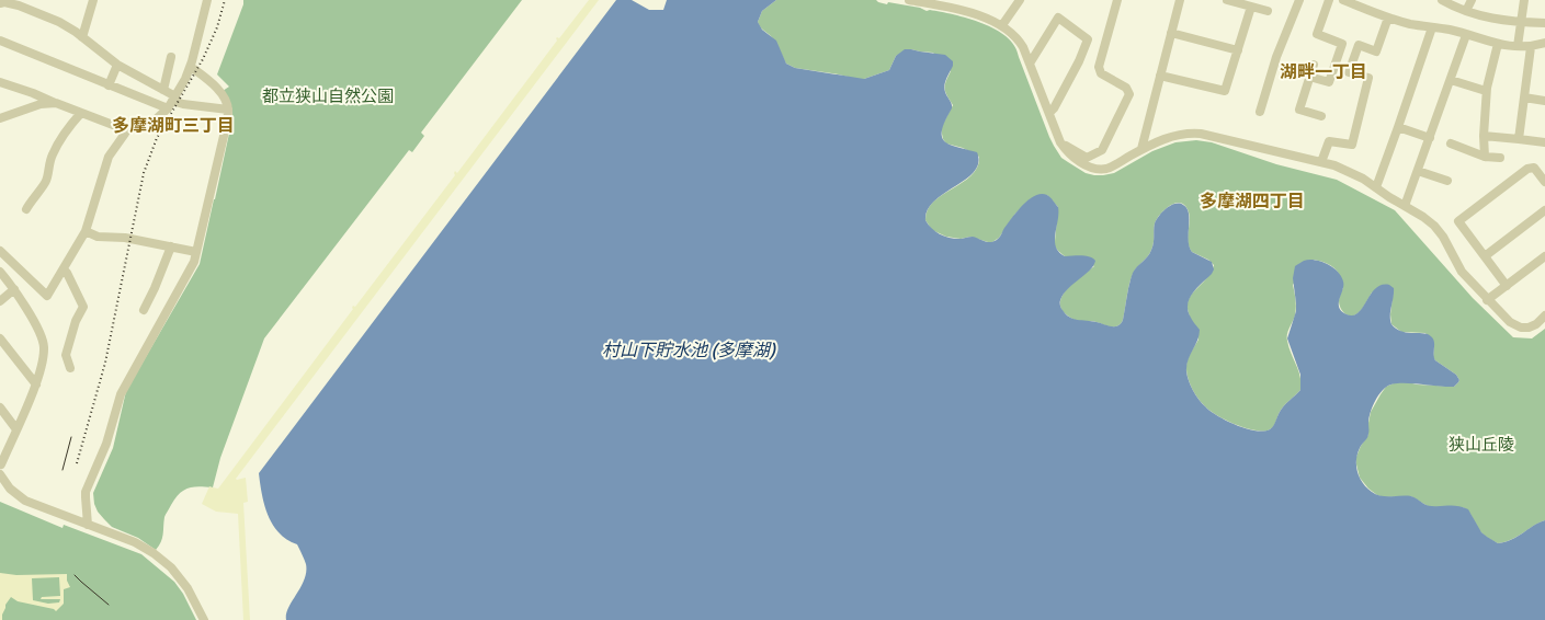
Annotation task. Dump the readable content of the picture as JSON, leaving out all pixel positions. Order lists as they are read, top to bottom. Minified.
{"districts":["湖畔一丁目","多摩湖町三丁目","多摩湖四丁目"],"water":["村山下貯水池 (多摩湖)"],"parks":["都立狭山自然公園","狭山丘陵"]}
